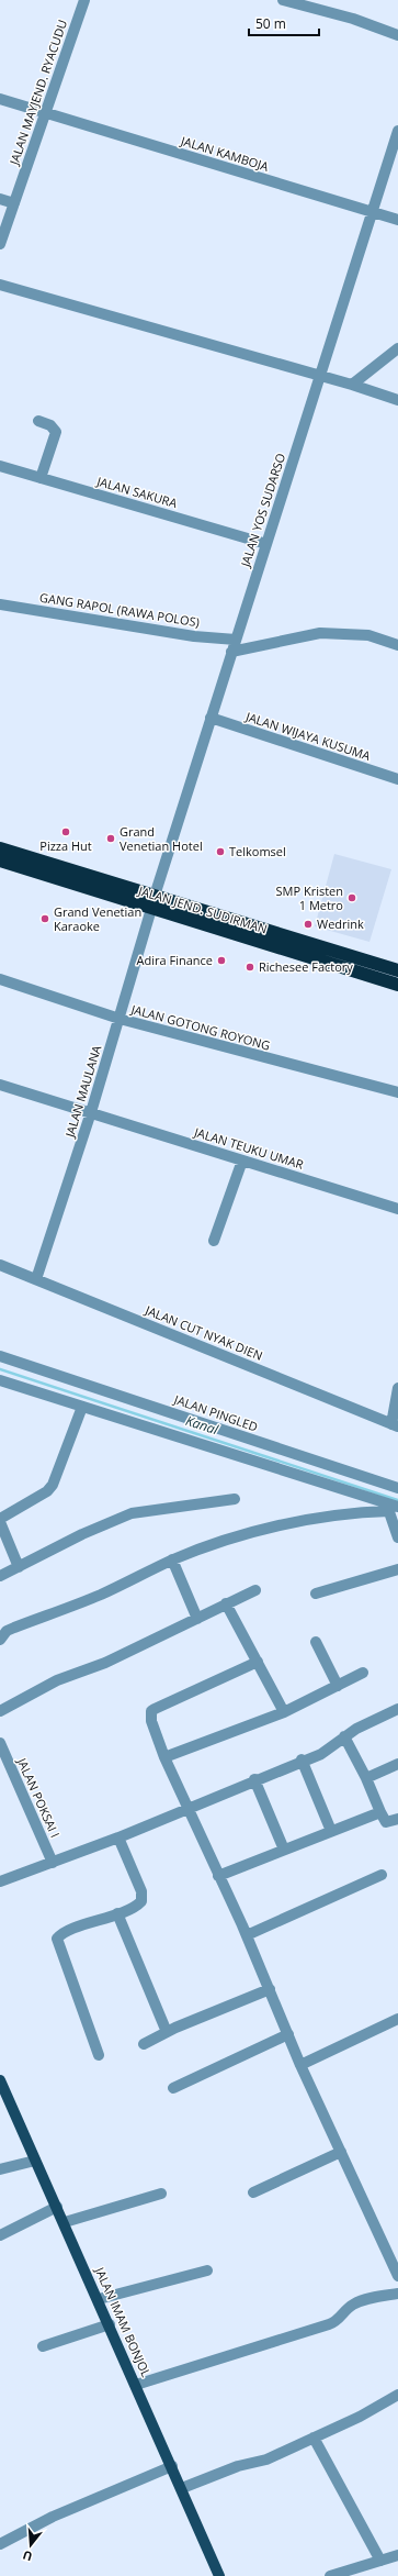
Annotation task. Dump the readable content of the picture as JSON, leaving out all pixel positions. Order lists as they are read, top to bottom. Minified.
{"streets":{"highway":["JALAN JEND. SUDIRMAN"],"main road":["JALAN IMAM BONJOL"],"street":["JALAN MAYJEND. RYACUDU","JALAN KAMBOJA","JALAN SAKURA","JALAN YOS SUDARSO","GANG RAPOL (RAWA POLOS)","JALAN WIJAYA KUSUMA","JALAN GOTONG ROYONG","JALAN MAULANA","JALAN TEUKU UMAR","JALAN CUT NYAK DIEN","JALAN PINGLED","JALAN POKSAI I"]},"crossings":[["JALAN MAYJEND. RYACUDU","JALAN KAMBOJA"],["JALAN KAMBOJA","JALAN YOS SUDARSO"],["JALAN SAKURA","JALAN YOS SUDARSO"],["JALAN YOS SUDARSO","GANG RAPOL (RAWA POLOS)"],["JALAN YOS SUDARSO","JALAN WIJAYA KUSUMA"],["JALAN YOS SUDARSO","JALAN JEND. SUDIRMAN"],["JALAN YOS SUDARSO","JALAN MAULANA"],["JALAN JEND. SUDIRMAN","JALAN MAULANA"],["JALAN GOTONG ROYONG","JALAN MAULANA"],["JALAN MAULANA","JALAN TEUKU UMAR"],["JALAN MAULANA","JALAN CUT NYAK DIEN"]],"water":["Kanal"],"places":["Pizza Hut","Grand Venetian Hotel","Telkomsel","SMP Kristen 1 Metro","Grand Venetian Karaoke","Wedrink","Adira Finance","Richesee Factory"],"scale_bar":"50 m","north":"bottom"}
